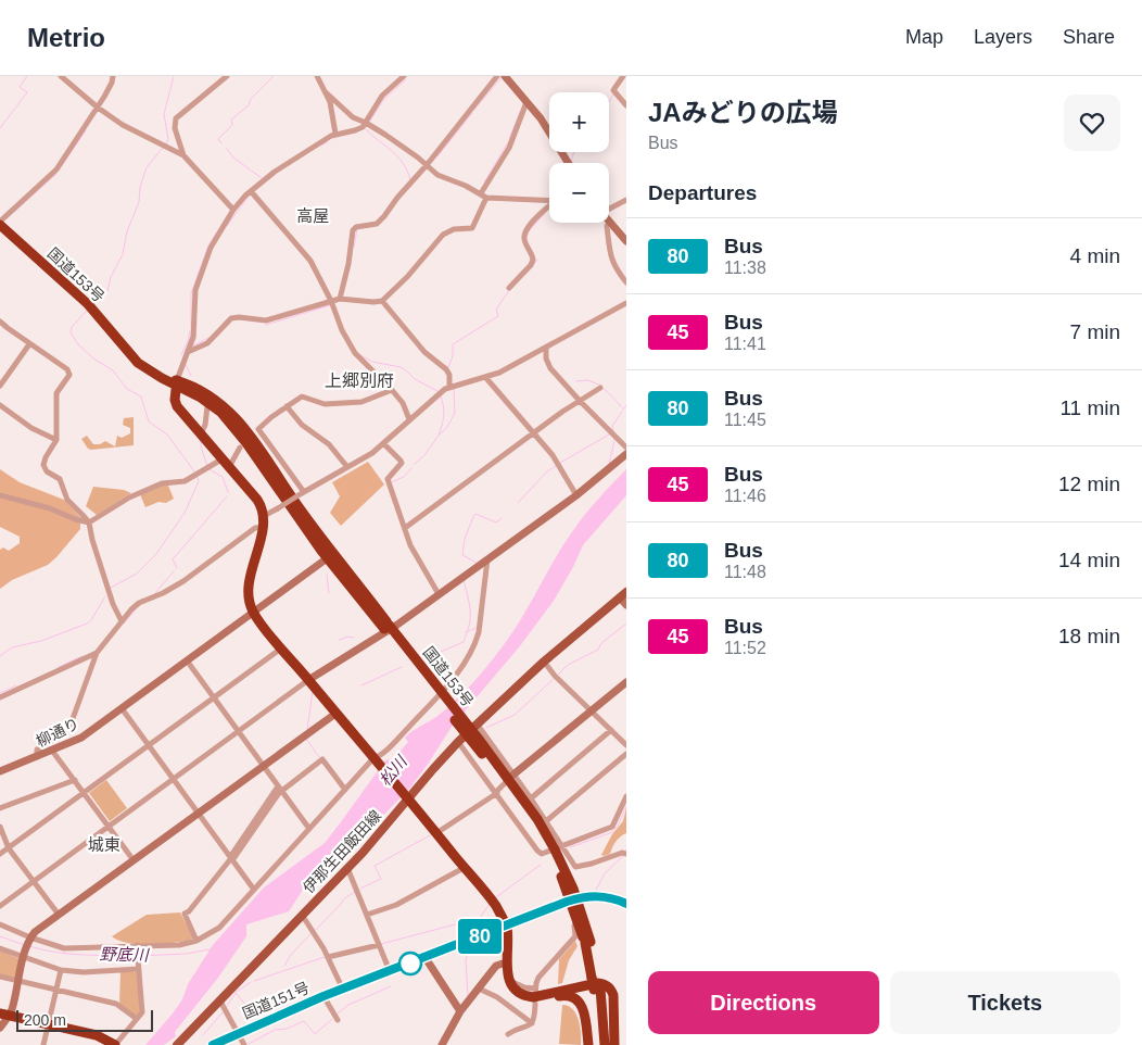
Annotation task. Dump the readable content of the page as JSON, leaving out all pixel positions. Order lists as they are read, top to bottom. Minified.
{"streets":{"highway":["国道153号","国道151号"],"main road":["伊那生田飯田線"],"street":["柳通り"]},"crossings":[["国道153号","柳通り"]],"districts":["高屋","上郷別府","城東"],"water":["松川","野底川"],"lines":["bus line 80"],"scale_bar":"200 m","page":{"header":"Metrio","nav":["Map","Layers","Share"],"on_map":"80","heading":[["JAみどりの広場","Bus"],"Departures"],"map_buttons":["+","−"],"list":[{"mark":"80","name":"Bus","note":"11:38","value":"4 min"},{"mark":"45","name":"Bus","note":"11:41","value":"7 min"},{"mark":"80","name":"Bus","note":"11:45","value":"11 min"},{"mark":"45","name":"Bus","note":"11:46","value":"12 min"},{"mark":"80","name":"Bus","note":"11:48","value":"14 min"},{"mark":"45","name":"Bus","note":"11:52","value":"18 min"}],"buttons":["Directions","Tickets"],"scale":"200 m"}}
